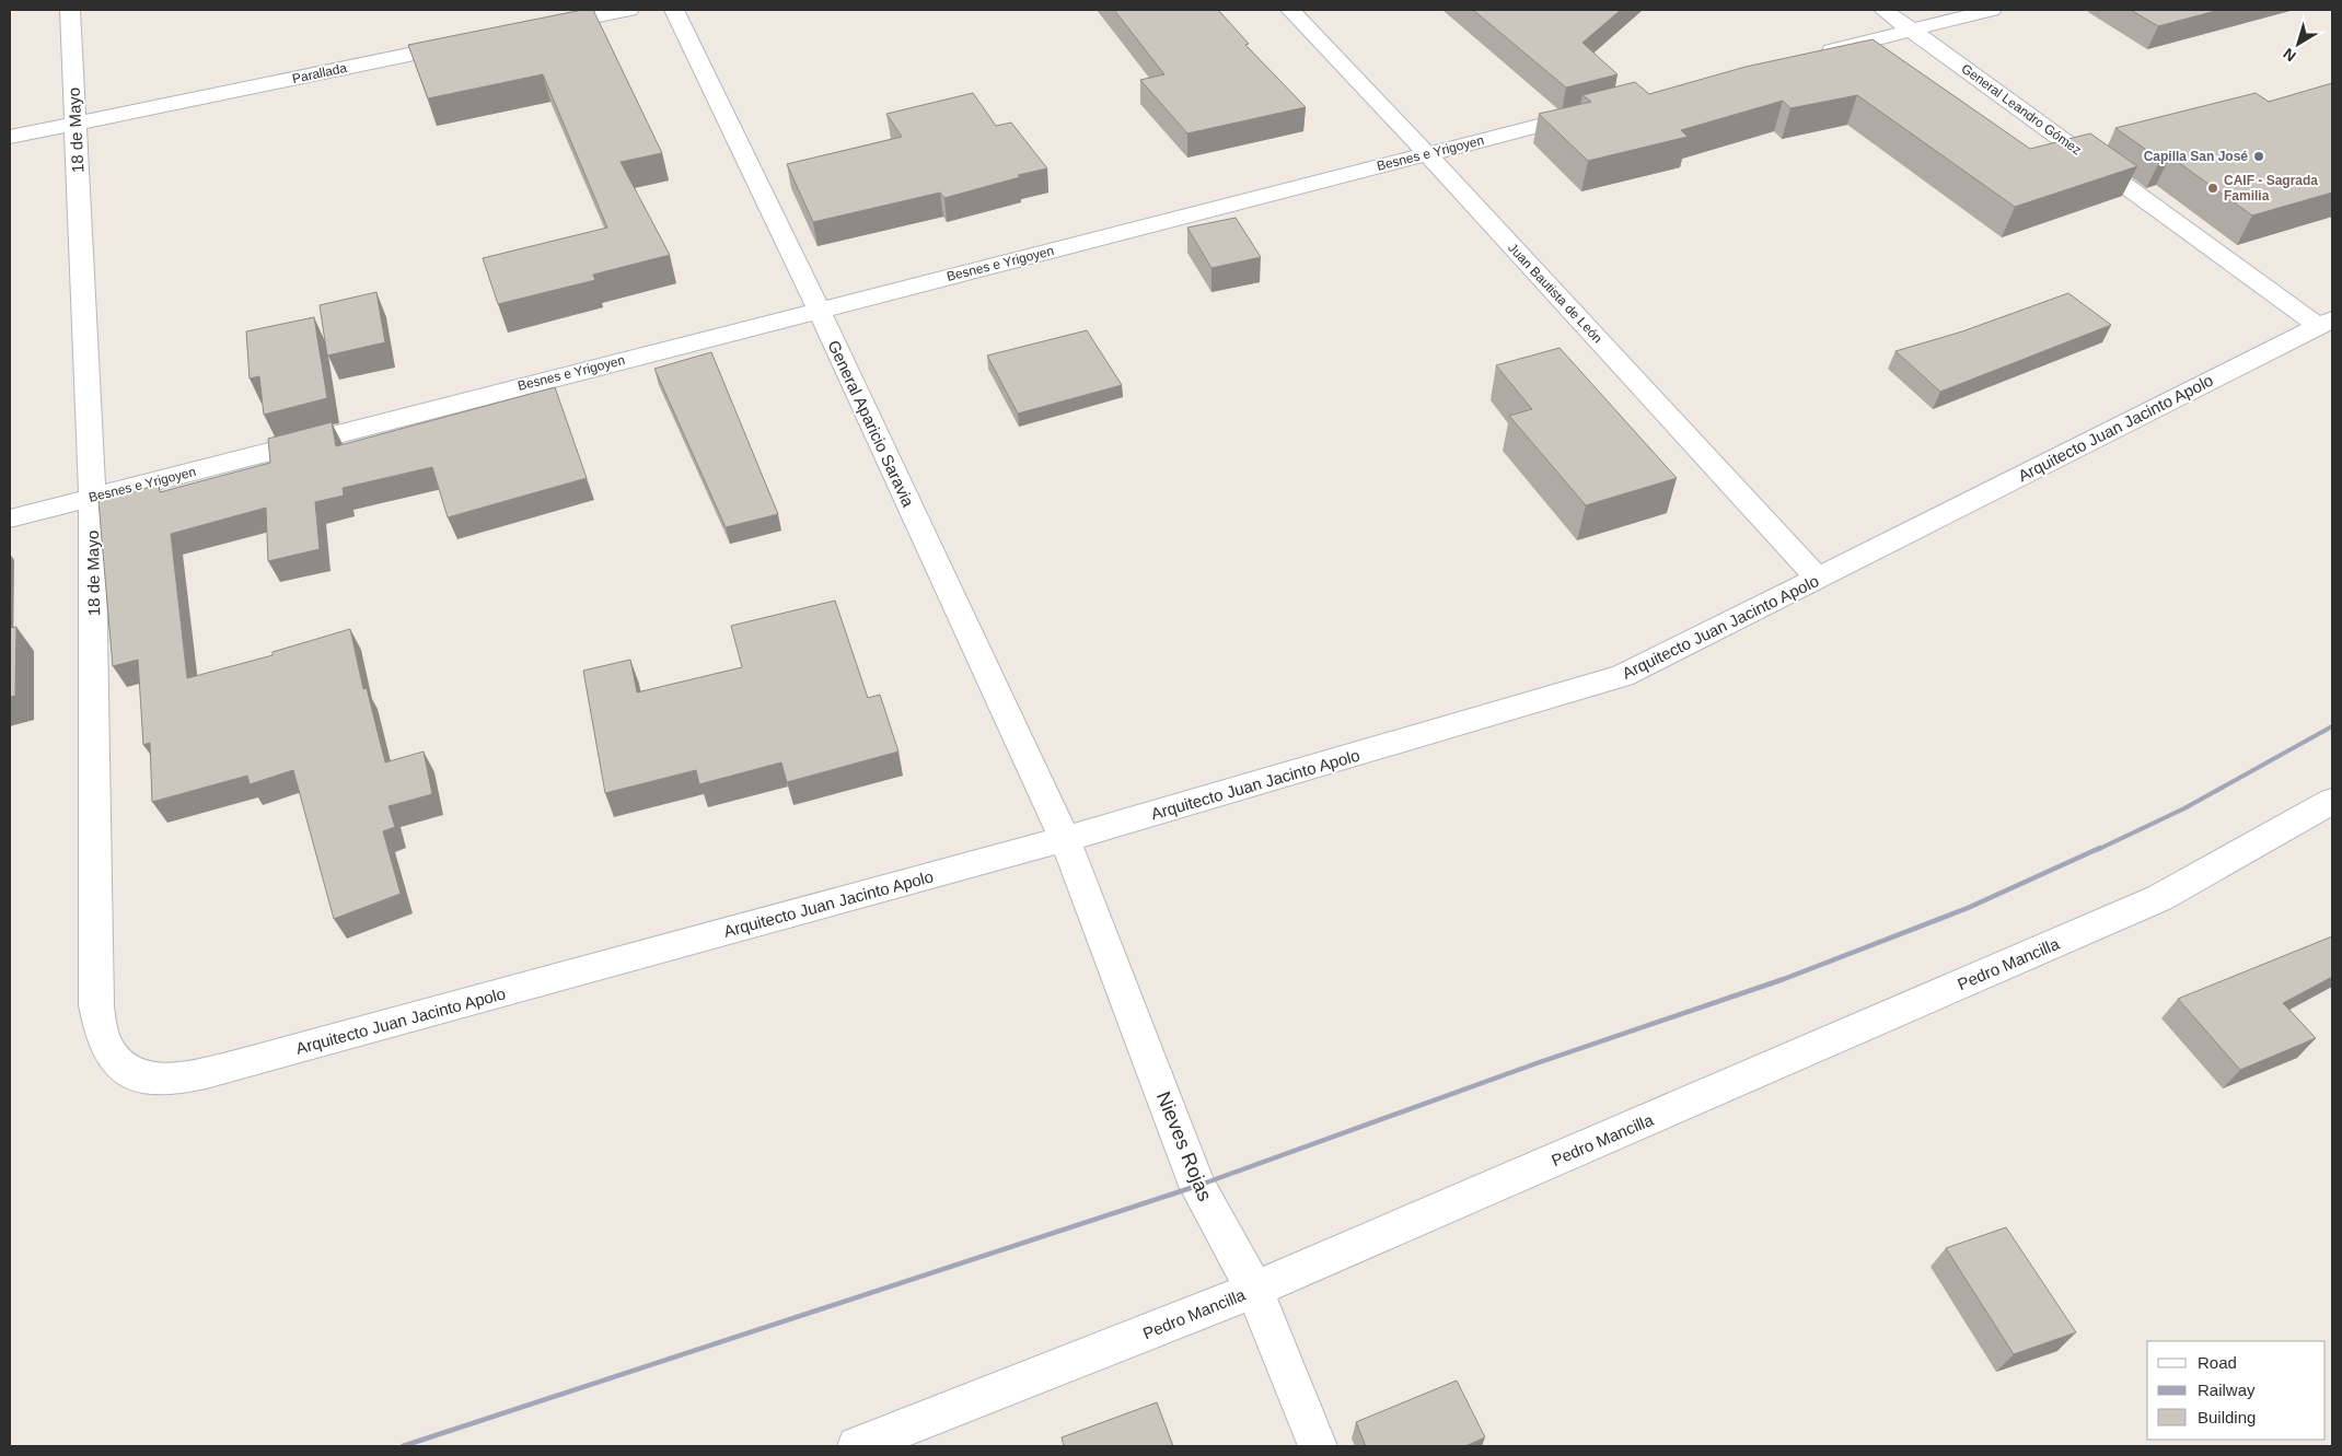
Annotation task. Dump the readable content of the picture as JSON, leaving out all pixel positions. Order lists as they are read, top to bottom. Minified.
{"streets":{"street":["Parallada","General Leandro Gómez","18 de Mayo","Besnes e Yrigoyen","Juan Bautista de León","General Aparicio Saravia","Arquitecto Juan Jacinto Apolo","Pedro Mancilla","Nieves Rojas"]},"crossings":[["Parallada","18 de Mayo"],["General Leandro Gómez","Arquitecto Juan Jacinto Apolo"],["18 de Mayo","Besnes e Yrigoyen"],["18 de Mayo","Arquitecto Juan Jacinto Apolo"],["Besnes e Yrigoyen","Juan Bautista de León"],["Besnes e Yrigoyen","General Aparicio Saravia"],["Juan Bautista de León","Arquitecto Juan Jacinto Apolo"],["General Aparicio Saravia","Arquitecto Juan Jacinto Apolo"],["General Aparicio Saravia","Nieves Rojas"],["Arquitecto Juan Jacinto Apolo","Nieves Rojas"],["Pedro Mancilla","Nieves Rojas"]],"places":["Capilla San José","CAIF - Sagrada Familia"],"legend":["Road","Railway","Building"],"north":"bottom left"}
